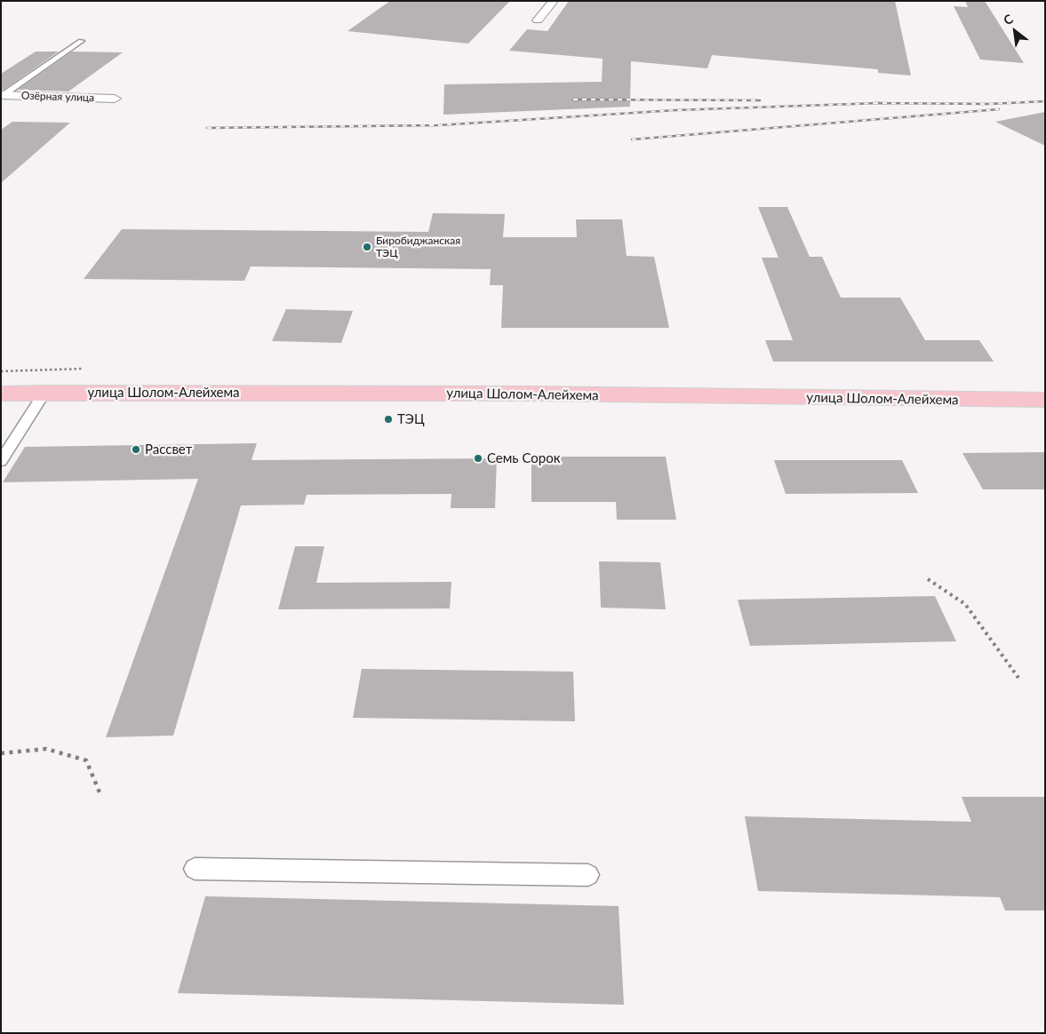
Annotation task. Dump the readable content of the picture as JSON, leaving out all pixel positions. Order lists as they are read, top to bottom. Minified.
{"streets":{"main road":["улица Шолом-Алейхема"],"street":["Озёрная улица"]},"places":["Биробиджанская ТЭЦ","ТЭЦ","Рассвет","Семь Сорок"],"north":"top left"}
